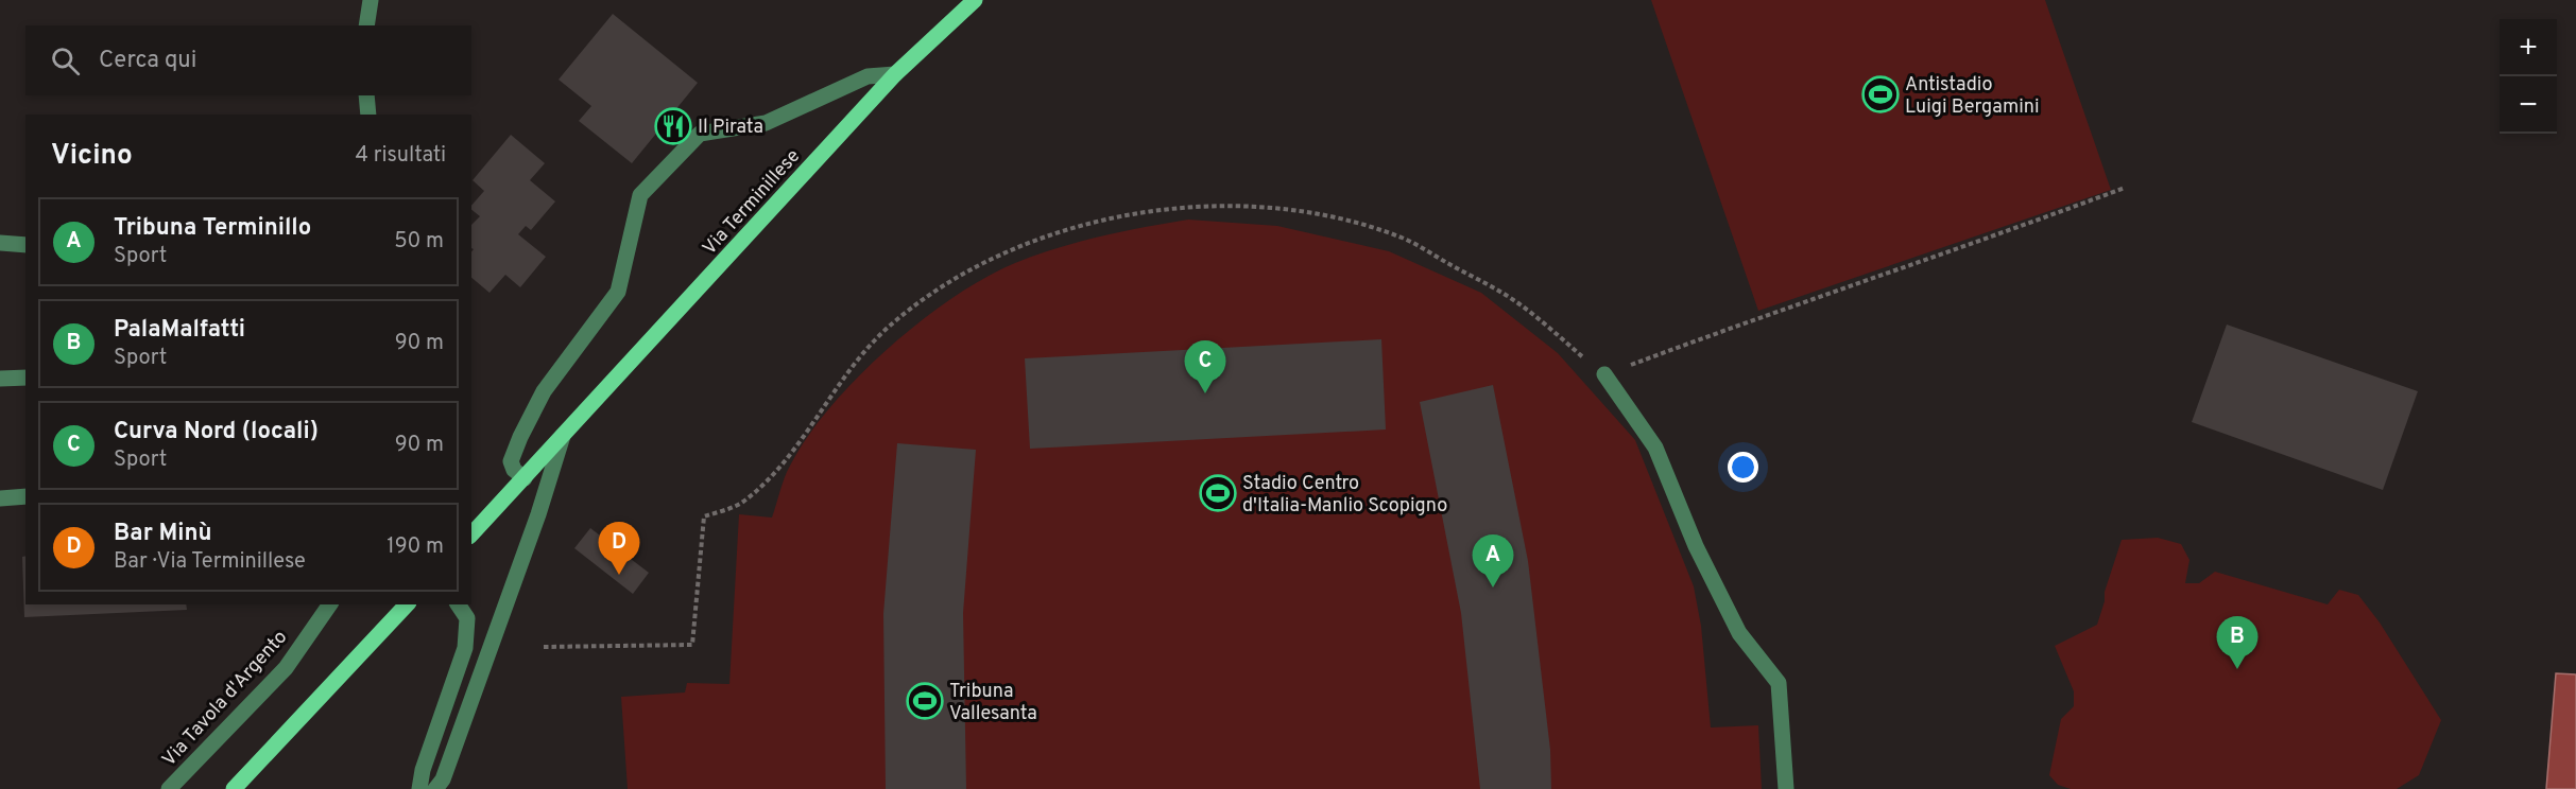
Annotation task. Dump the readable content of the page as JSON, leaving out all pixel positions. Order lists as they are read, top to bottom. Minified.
{"streets":{"main road":["Via Terminillese"],"street":["Via Tavola d'Argento"]},"places":{"sports":["Antistadio Luigi Bergamini","Stadio Centro d'Italia-Manlio Scopigno","Tribuna Vallesanta"],"restaurant":["Il Pirata"]},"page":{"map_buttons":["+","−"],"search":"Cerca qui","heading":["Vicino","4 risultati"],"list":[{"mark":"A","name":"Tribuna Terminillo","note":"Sport","value":"50 m"},{"mark":"B","name":"PalaMalfatti","note":"Sport","value":"90 m"},{"mark":"C","name":"Curva Nord (locali)","note":"Sport","value":"90 m"},{"mark":"D","name":"Bar Minù","note":"Bar · Via Terminillese","value":"190 m"}],"pins":["C","D","A","B"]}}
